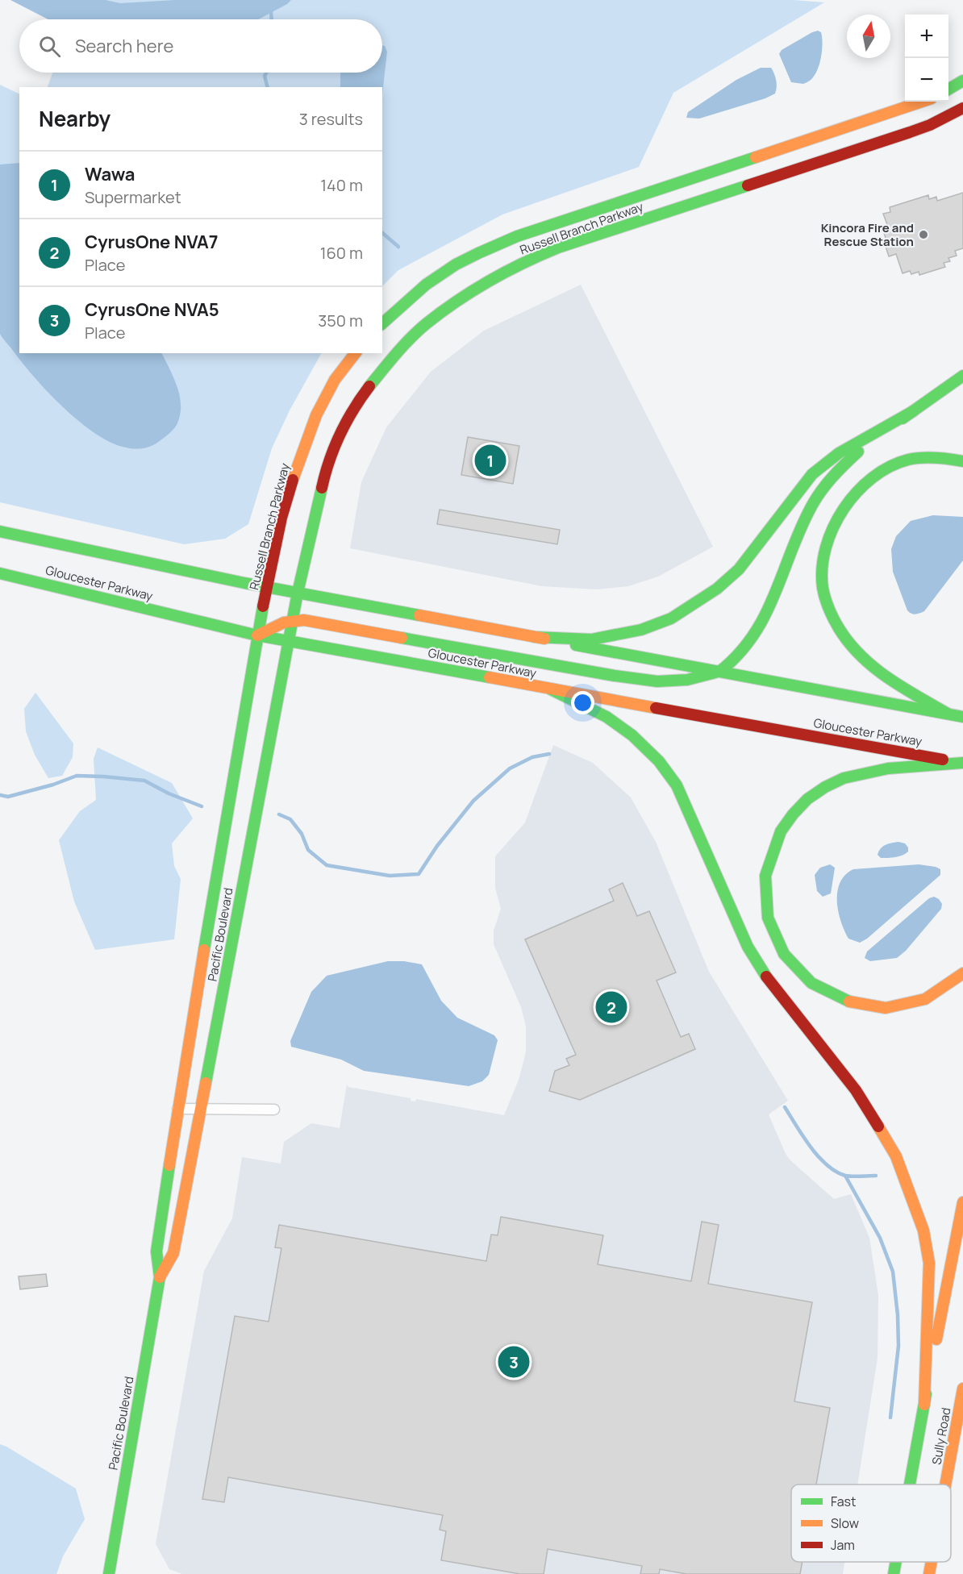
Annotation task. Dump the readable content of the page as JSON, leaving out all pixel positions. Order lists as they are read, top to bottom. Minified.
{"streets":{"main road":["Russell Branch Parkway","Gloucester Parkway","Pacific Boulevard","Sully Road"]},"crossings":[["Russell Branch Parkway","Gloucester Parkway"],["Russell Branch Parkway","Pacific Boulevard"],["Gloucester Parkway","Pacific Boulevard"]],"places":["Kincora Fire and Rescue Station"],"legend":["Fast","Slow","Jam"],"north":"top","page":{"map_buttons":["+","−"],"search":"Search here","heading":["Nearby","3 results"],"list":[{"mark":"1","name":"Wawa","note":"Supermarket","value":"140 m"},{"mark":"2","name":"CyrusOne NVA7","note":"Place","value":"160 m"},{"mark":"3","name":"CyrusOne NVA5","note":"Place","value":"350 m"}],"pins":["1","2","3"]}}
